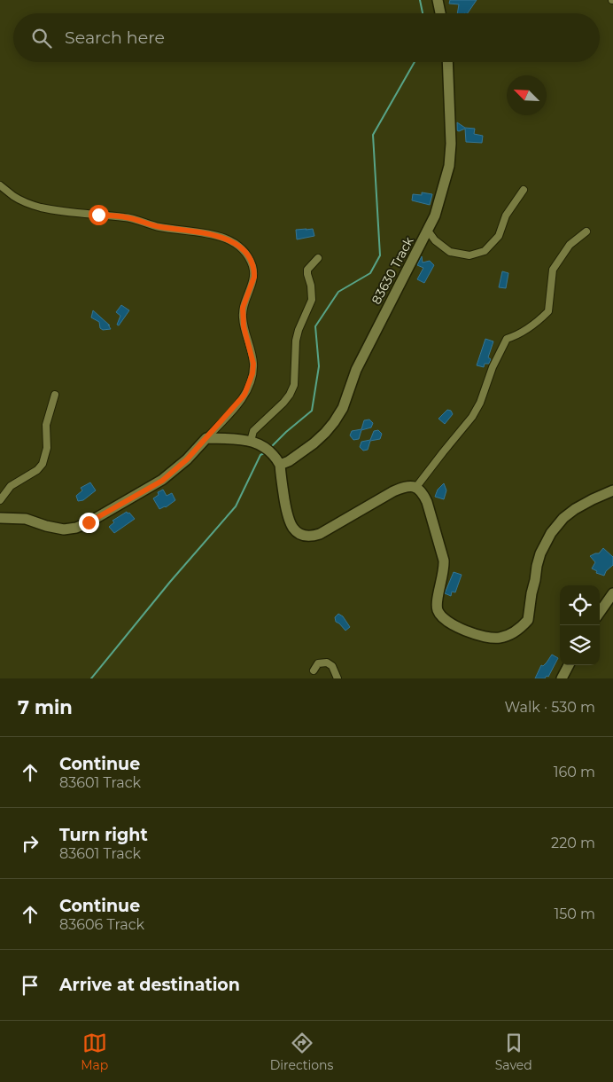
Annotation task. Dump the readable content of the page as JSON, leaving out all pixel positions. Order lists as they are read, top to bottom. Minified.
{"streets":{"street":["83630 Track"]},"north":"top left","page":{"search":"Search here","heading":["7 min","Walk · 530 m"],"list":[["Continue","83601 Track","160 m"],["Turn right","83601 Track","220 m"],["Continue","83606 Track","150 m"],"Arrive at destination"],"nav":["Map","Directions","Saved"]}}
